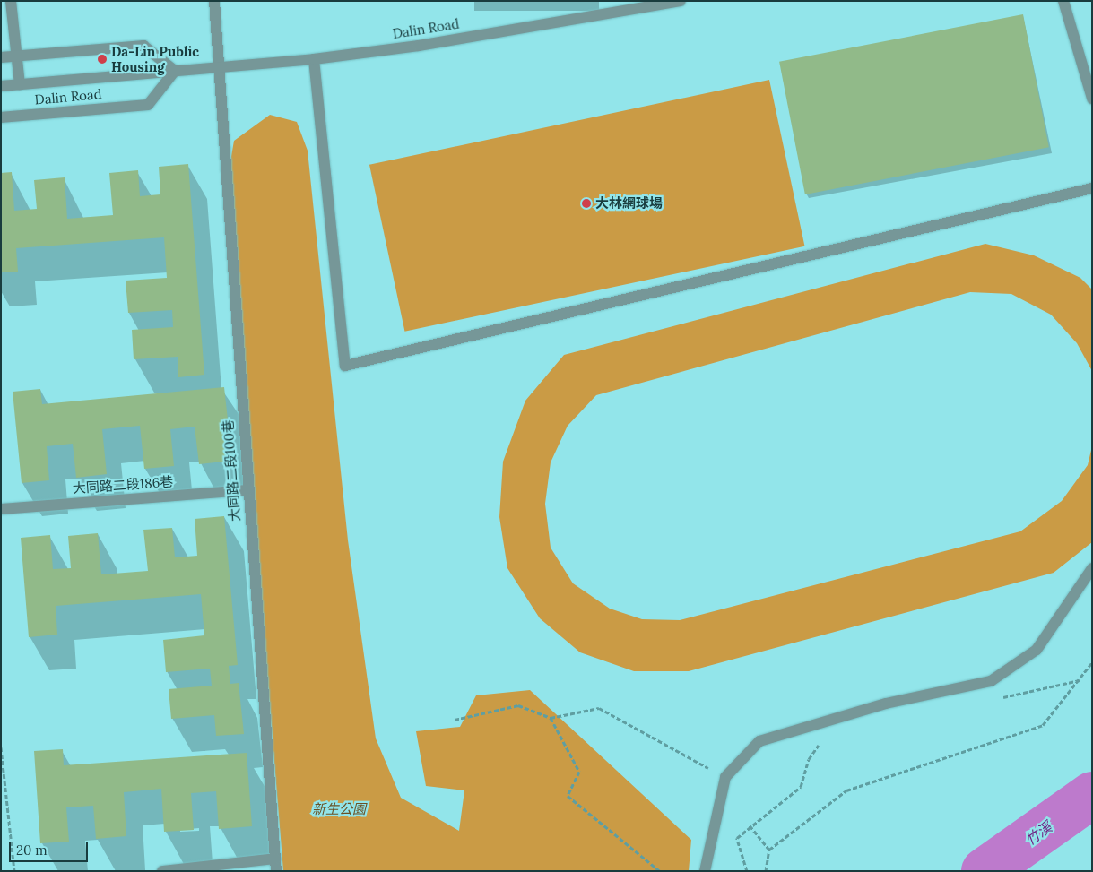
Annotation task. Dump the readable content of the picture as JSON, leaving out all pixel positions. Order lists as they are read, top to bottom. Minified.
{"streets":{"street":["Dalin Road","大同路二段100巷","大同路二段186巷"]},"crossings":[["Dalin Road","大同路二段100巷"],["大同路二段100巷","大同路二段186巷"]],"water":["竹溪"],"parks":["新生公園"],"places":["Da-Lin Public Housing","大林網球場"],"scale_bar":"20 m"}
